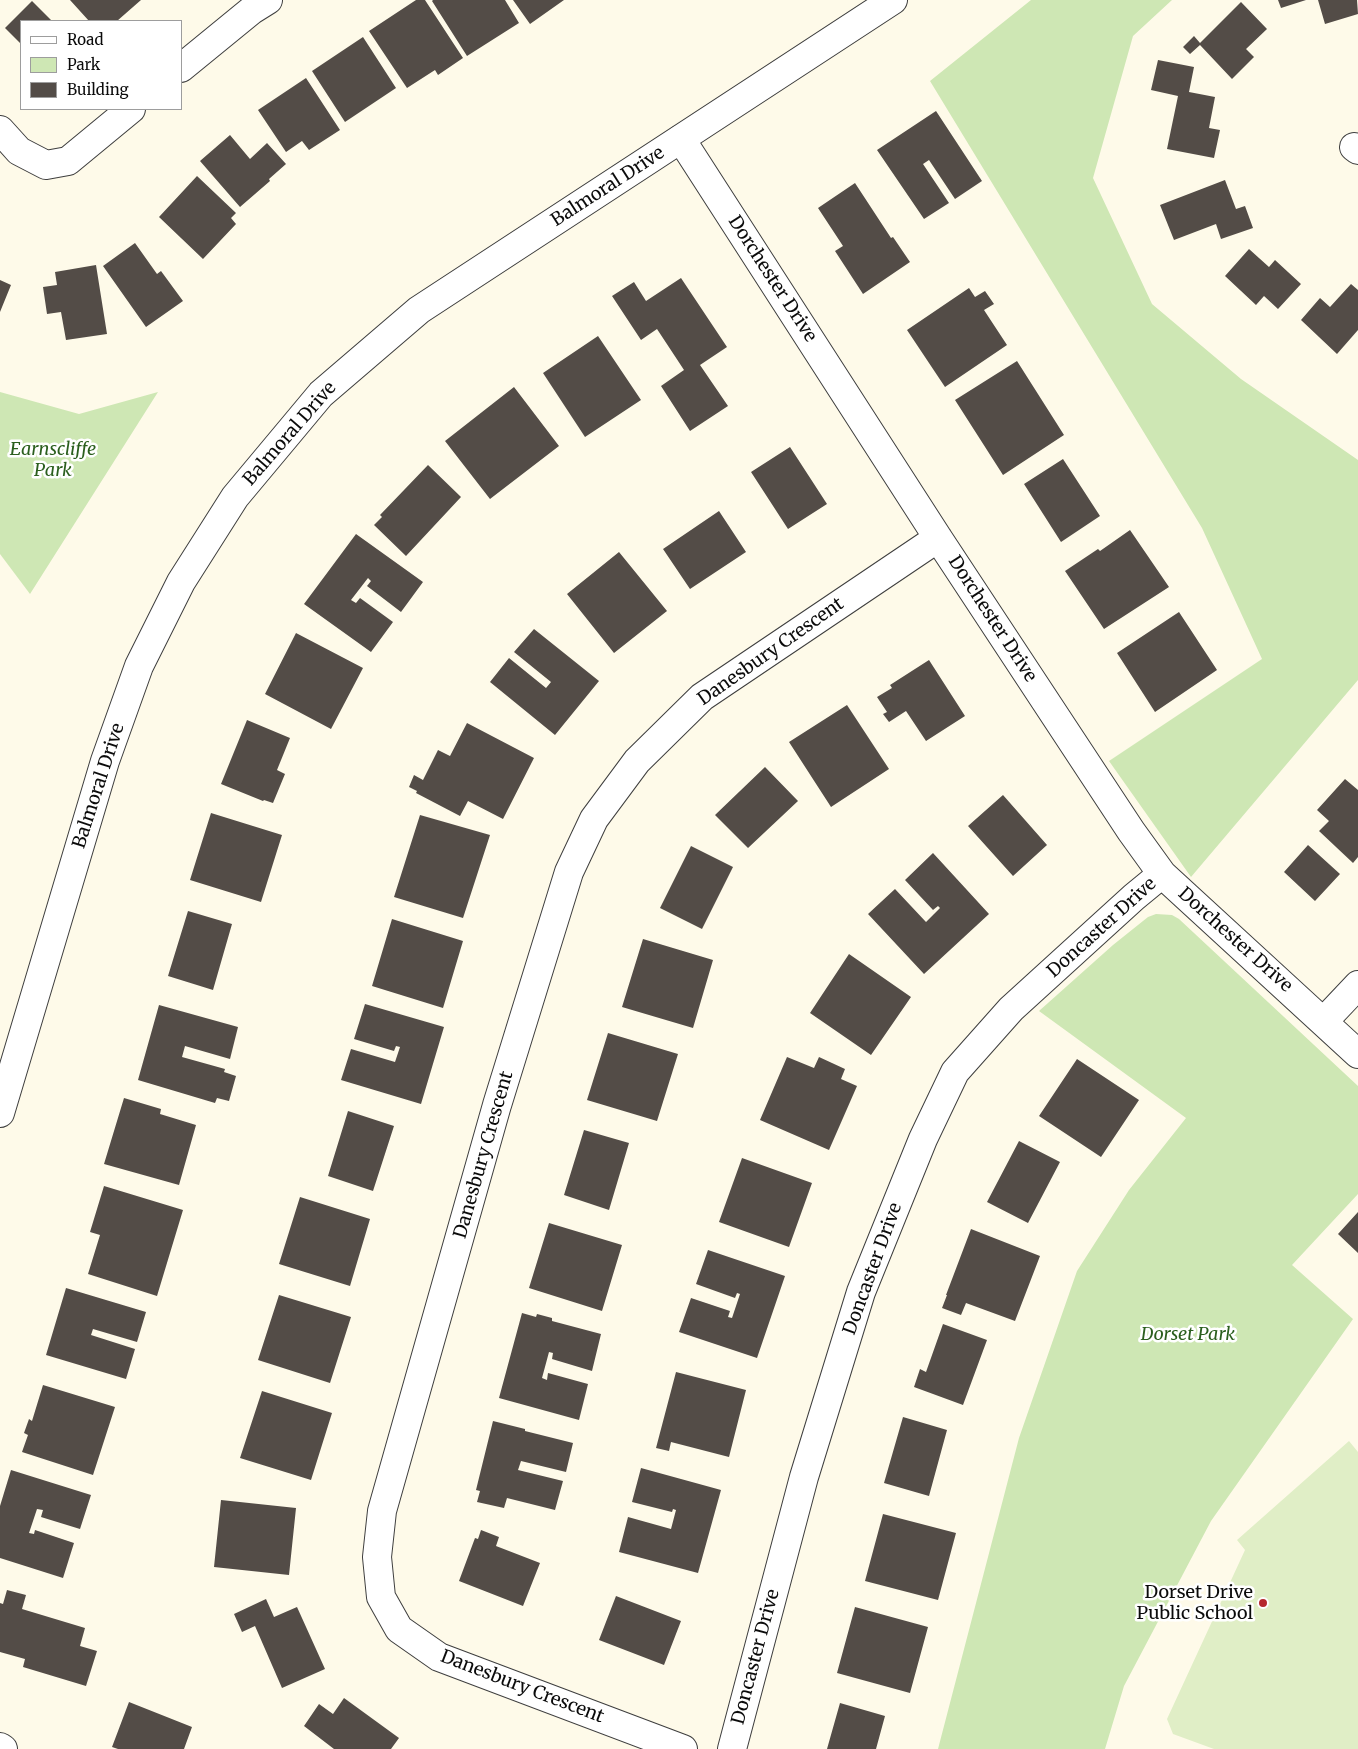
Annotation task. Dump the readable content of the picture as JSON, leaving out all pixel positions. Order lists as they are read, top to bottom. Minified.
{"streets":{"street":["Balmoral Drive","Dorchester Drive","Danesbury Crescent","Doncaster Drive"]},"crossings":[["Balmoral Drive","Dorchester Drive"],["Dorchester Drive","Danesbury Crescent"],["Dorchester Drive","Doncaster Drive"]],"parks":["Earnscliffe Park","Dorset Park"],"places":["Dorset Drive Public School"],"legend":["Road","Park","Building"]}
